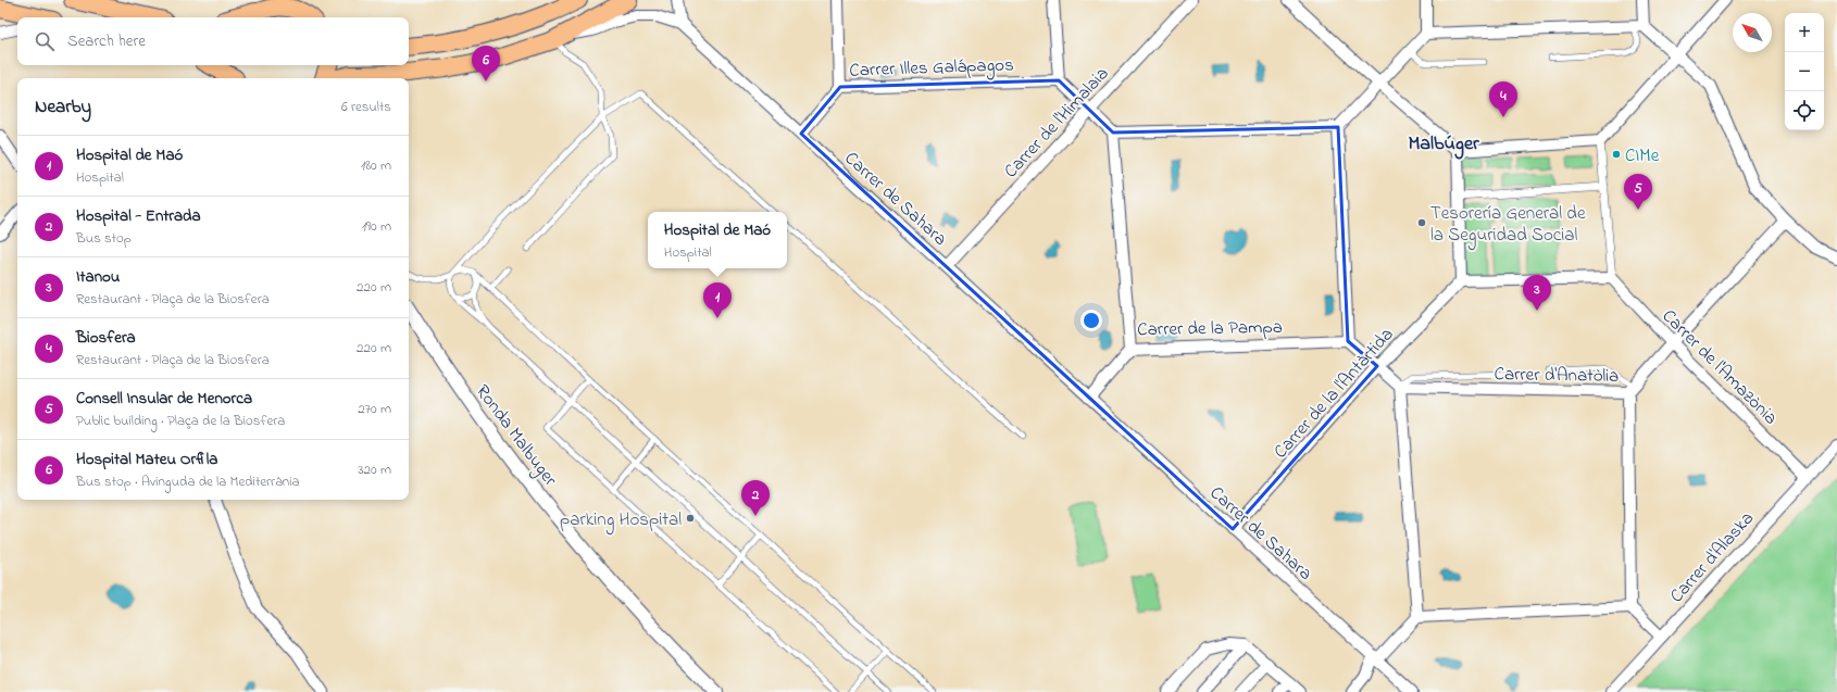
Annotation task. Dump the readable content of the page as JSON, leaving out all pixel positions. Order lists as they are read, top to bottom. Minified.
{"streets":{"street":["Carrer Illes Galápagos","Carrer de l'Himalaia","Carrer de Sahara","Carrer de la Pampa","Carrer de l'Amazònia","Carrer d'Anatòlia","Carrer de la l'Antàrtida","Ronda Malbuger","Carrer d'Alaska"]},"crossings":[["Carrer de l'Himalaia","Carrer de Sahara"],["Carrer de Sahara","Carrer de la l'Antàrtida"],["Carrer de l'Amazònia","Carrer d'Alaska"]],"districts":["Malbúger"],"places":["CIMe","Tesorería General de la Seguridad Social","parking Hospital"],"north":"top left","page":{"map_buttons":["+","−"],"search":"Search here","pins":["6","4","5","3","1","2"],"heading":["Nearby","6 results"],"list":[{"mark":"1","name":"Hospital de Maó","note":"Hospital","value":"180 m"},{"mark":"2","name":"Hospital - Entrada","note":"Bus stop","value":"190 m"},{"mark":"3","name":"Itanou","note":"Restaurant · Plaça de la Biosfera","value":"220 m"},{"mark":"4","name":"Biosfera","note":"Restaurant · Plaça de la Biosfera","value":"220 m"},{"mark":"5","name":"Consell Insular de Menorca","note":"Public building · Plaça de la Biosfera","value":"270 m"},{"mark":"6","name":"Hospital Mateu Orfila","note":"Bus stop · Avinguda de la Mediterrània","value":"320 m"}],"popup":["Hospital de Maó","Hospital"]}}
